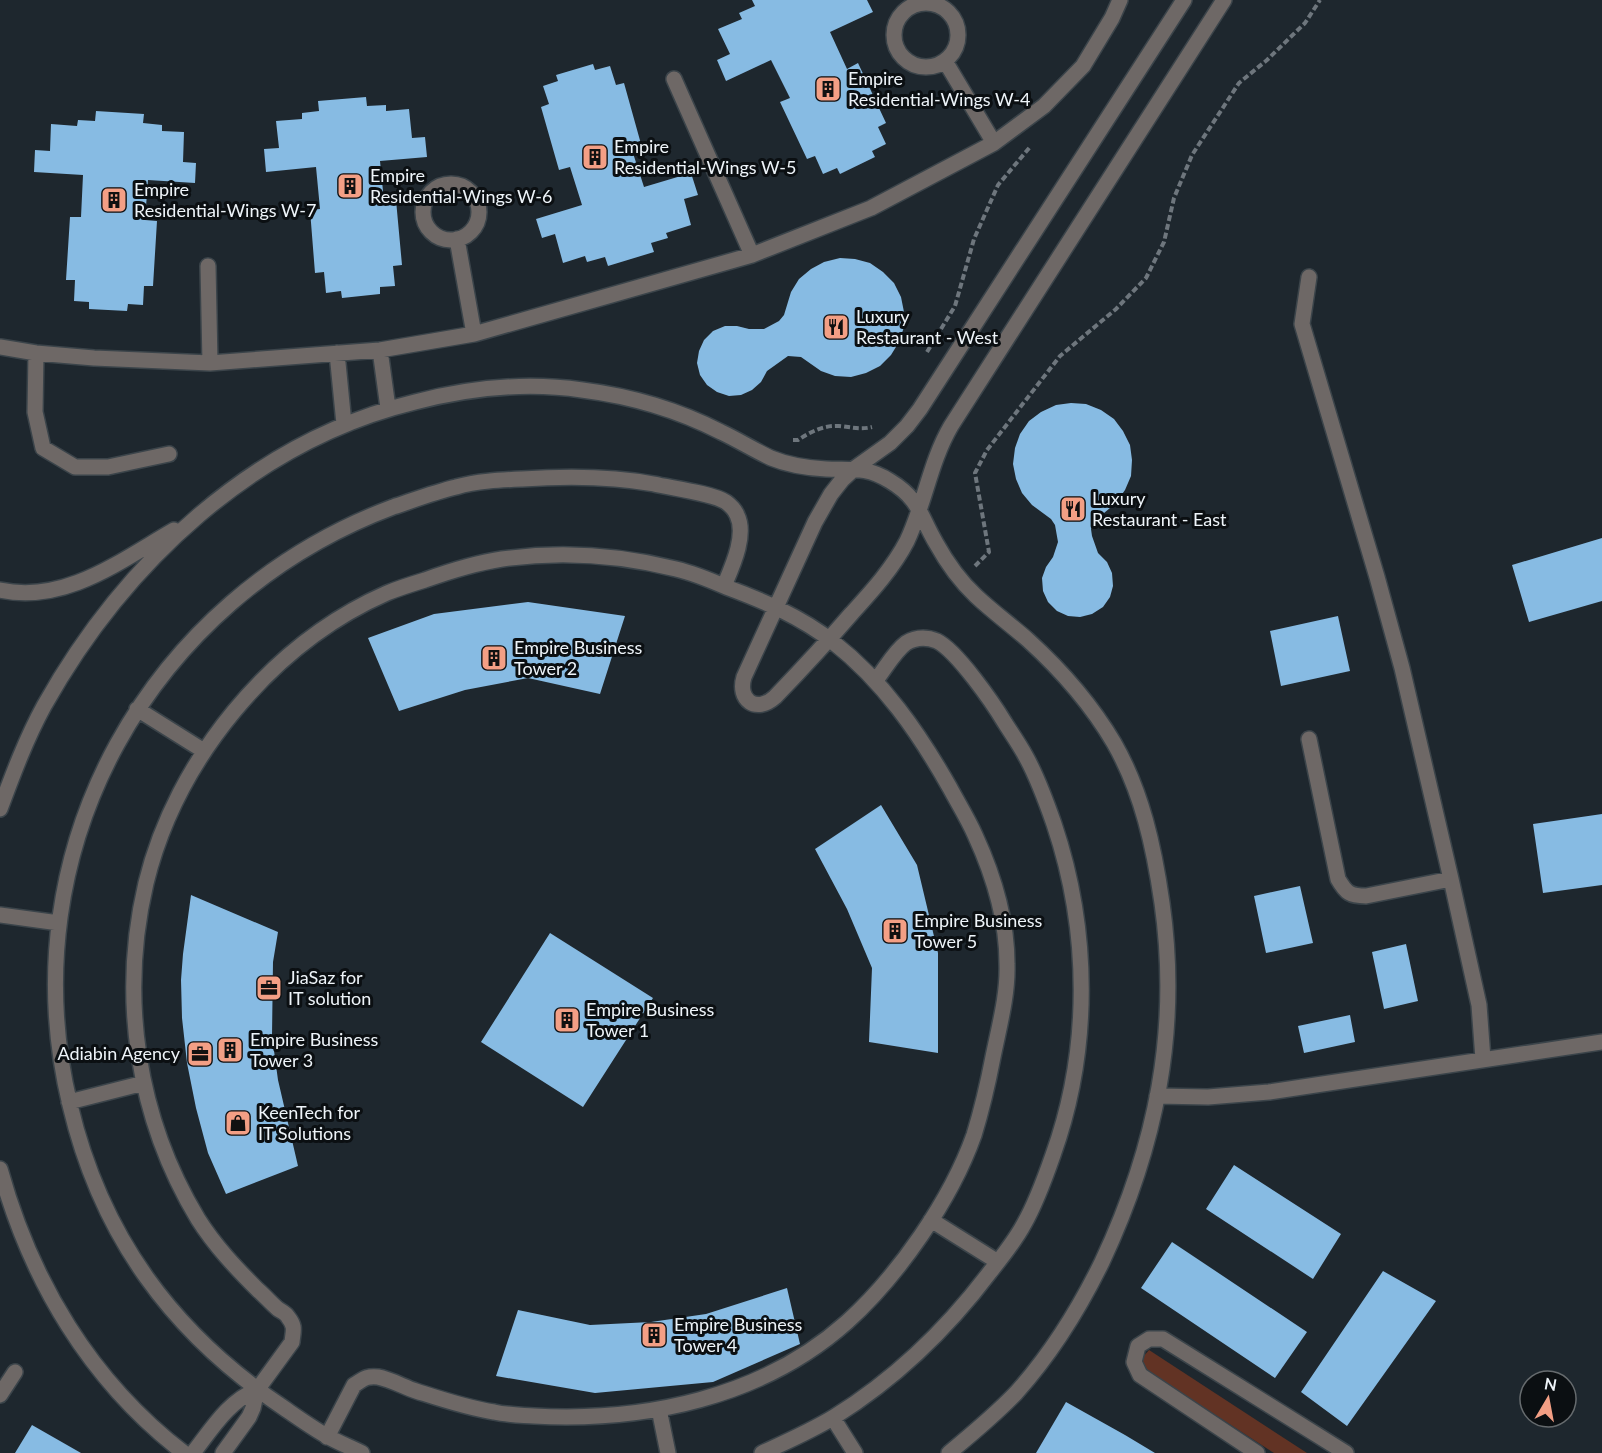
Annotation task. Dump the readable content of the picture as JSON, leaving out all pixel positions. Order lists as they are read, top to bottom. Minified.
{"places":{"building":["Empire Residential-Wings W-4","Empire Residential-Wings W-5","Empire Residential-Wings W-6","Empire Residential-Wings W-7","Empire Business Tower 2","Empire Business Tower 5","Empire Business Tower 1","Empire Business Tower 3","Empire Business Tower 4"],"restaurant":["Luxury Restaurant - West","Luxury Restaurant - East"],"office":["JiaSaz for IT solution","Adiabin Agency"],"shop":["KeenTech for IT Solutions"]},"north":"top"}
